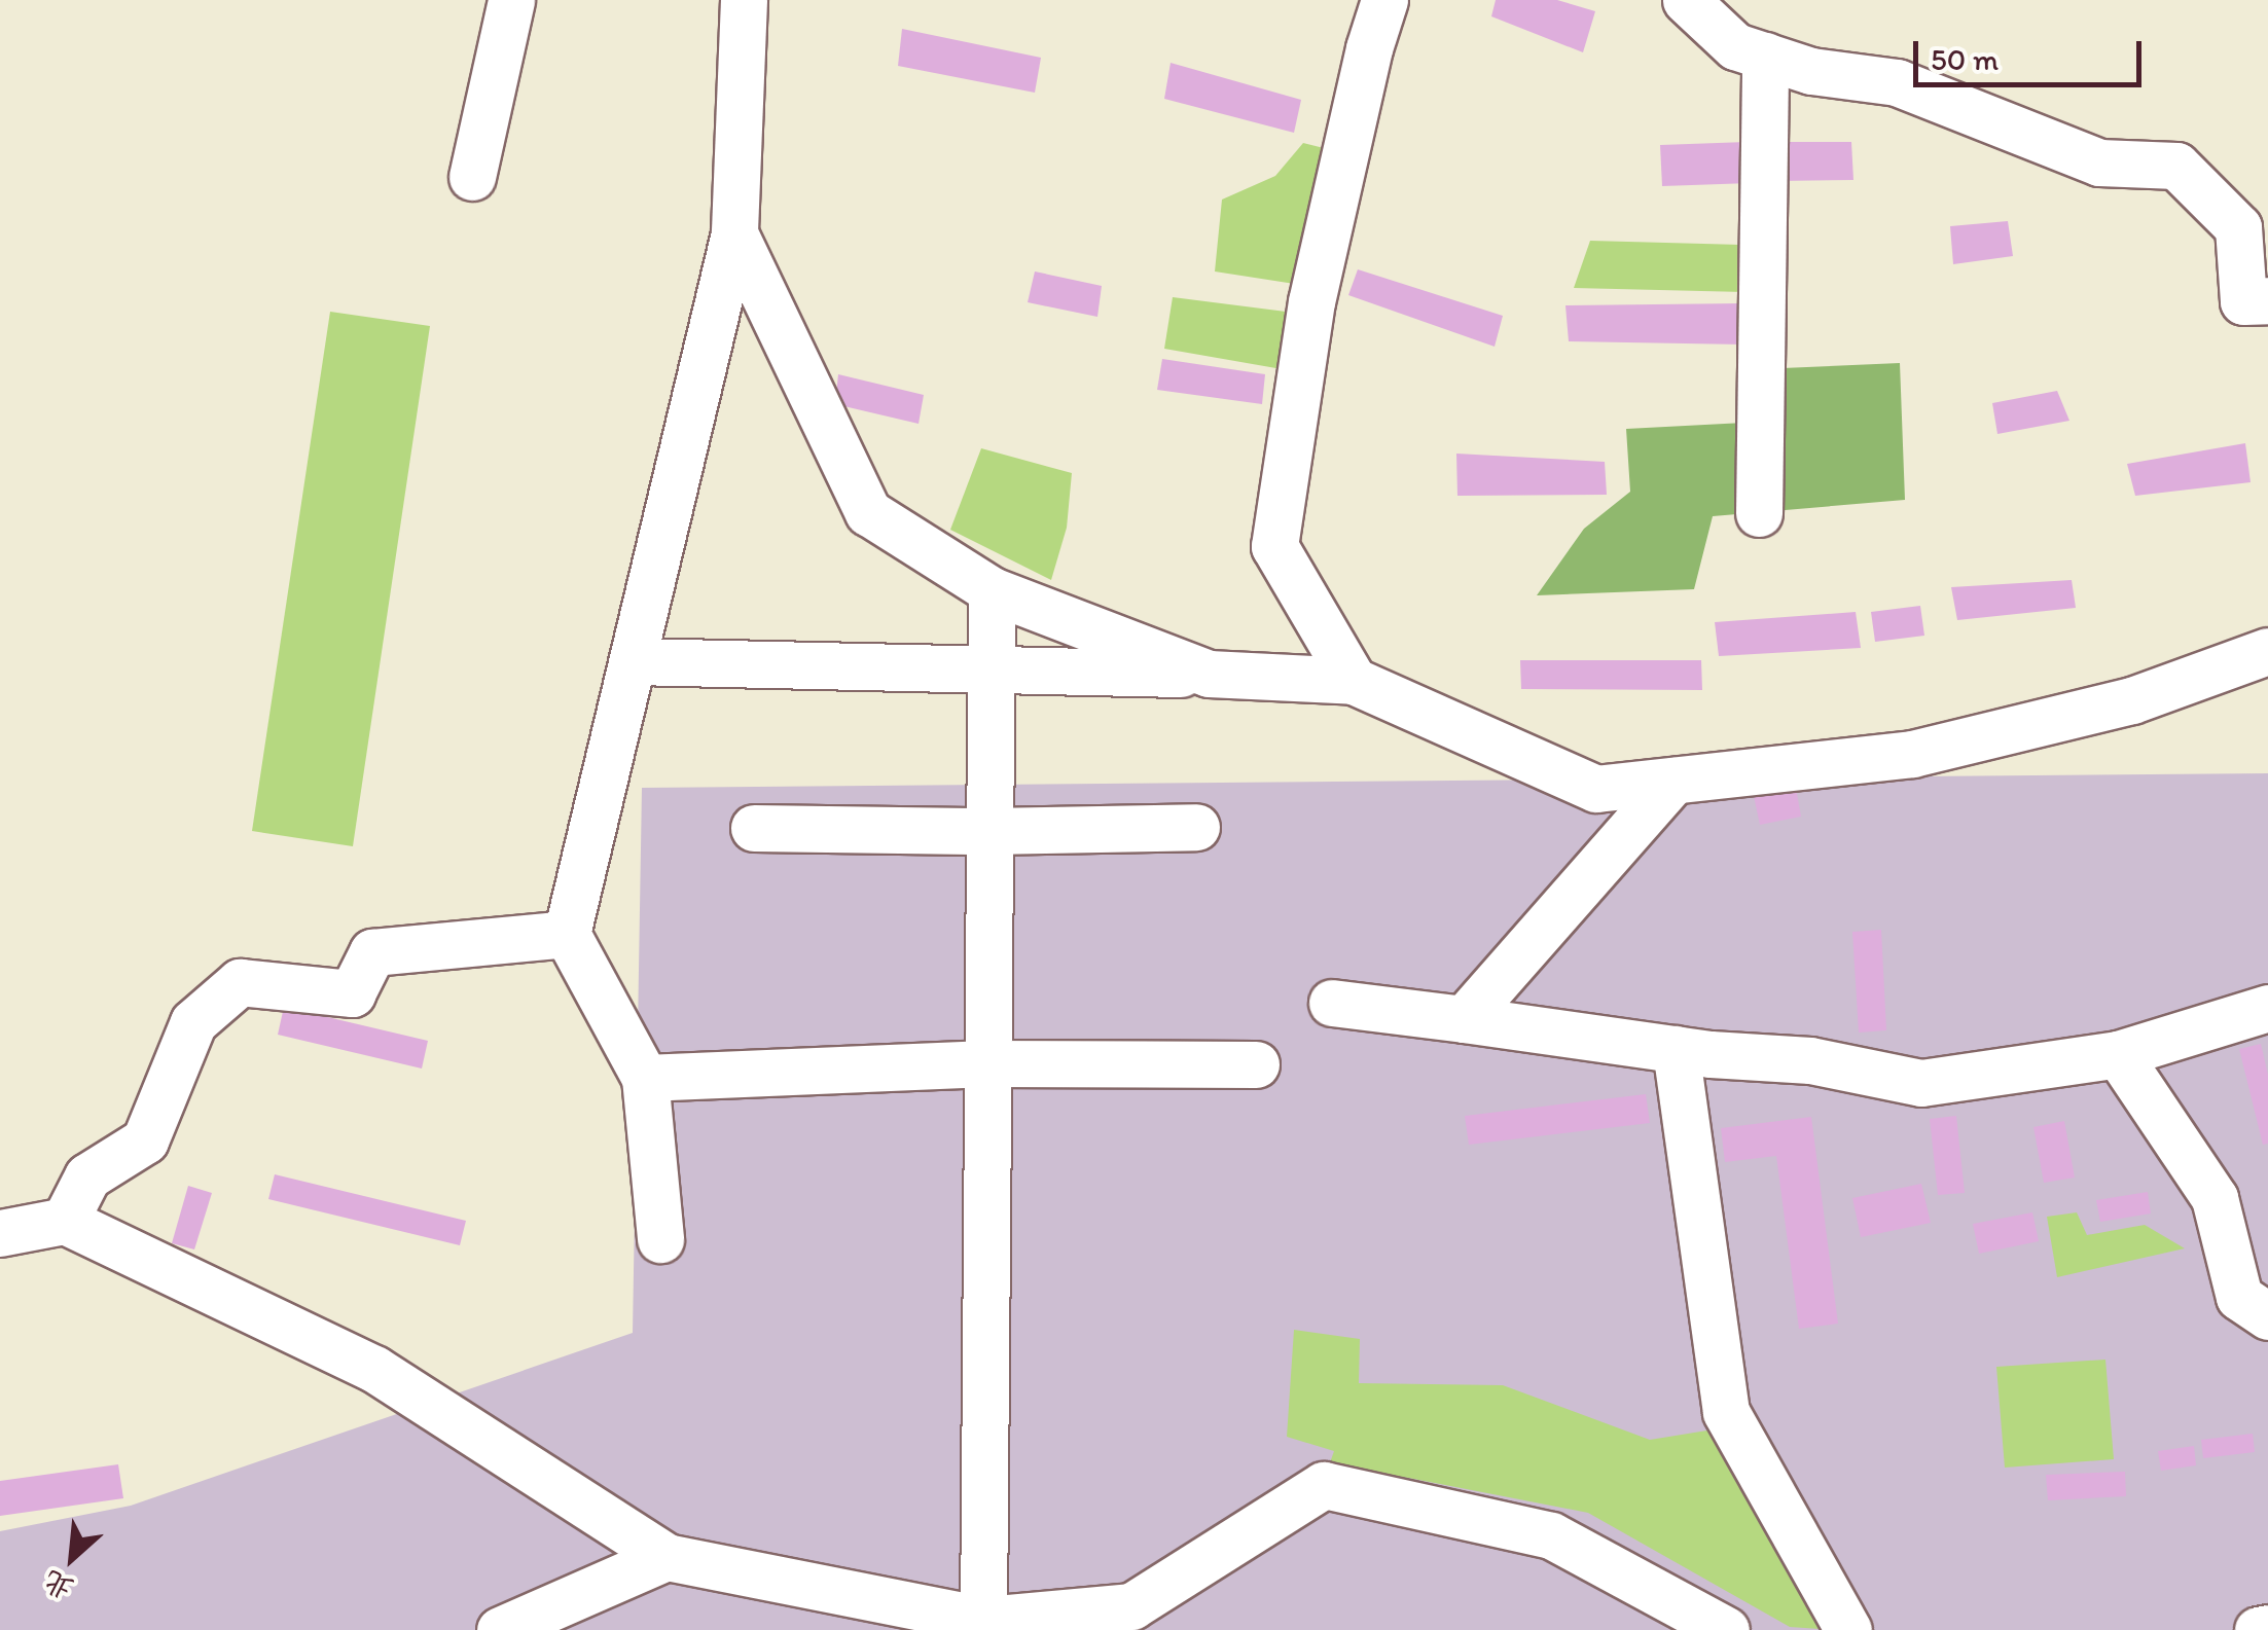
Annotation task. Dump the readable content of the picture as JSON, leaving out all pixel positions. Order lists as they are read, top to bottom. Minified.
{"scale_bar":"50 m","north":"bottom left"}
